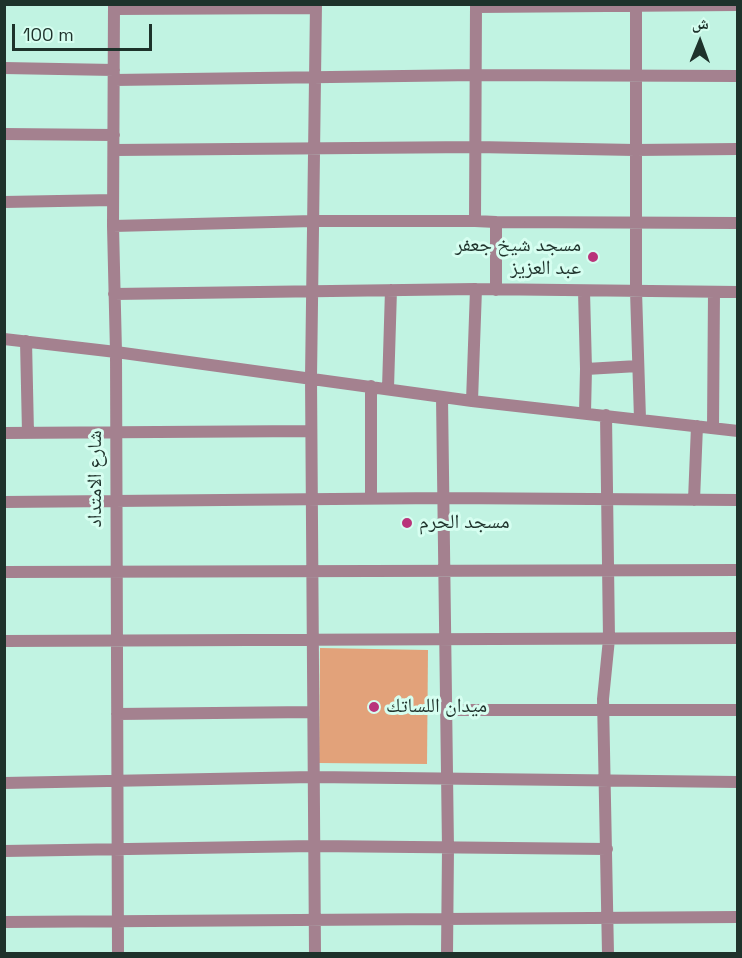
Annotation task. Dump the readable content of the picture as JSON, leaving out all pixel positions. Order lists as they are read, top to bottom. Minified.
{"streets":{"street":["شارع الامتداد"]},"places":["مسجد شيخ جعفر عبد العزيز","مسجد الحرم","ميدان اللساتك"],"scale_bar":"100 m","north":"top"}
